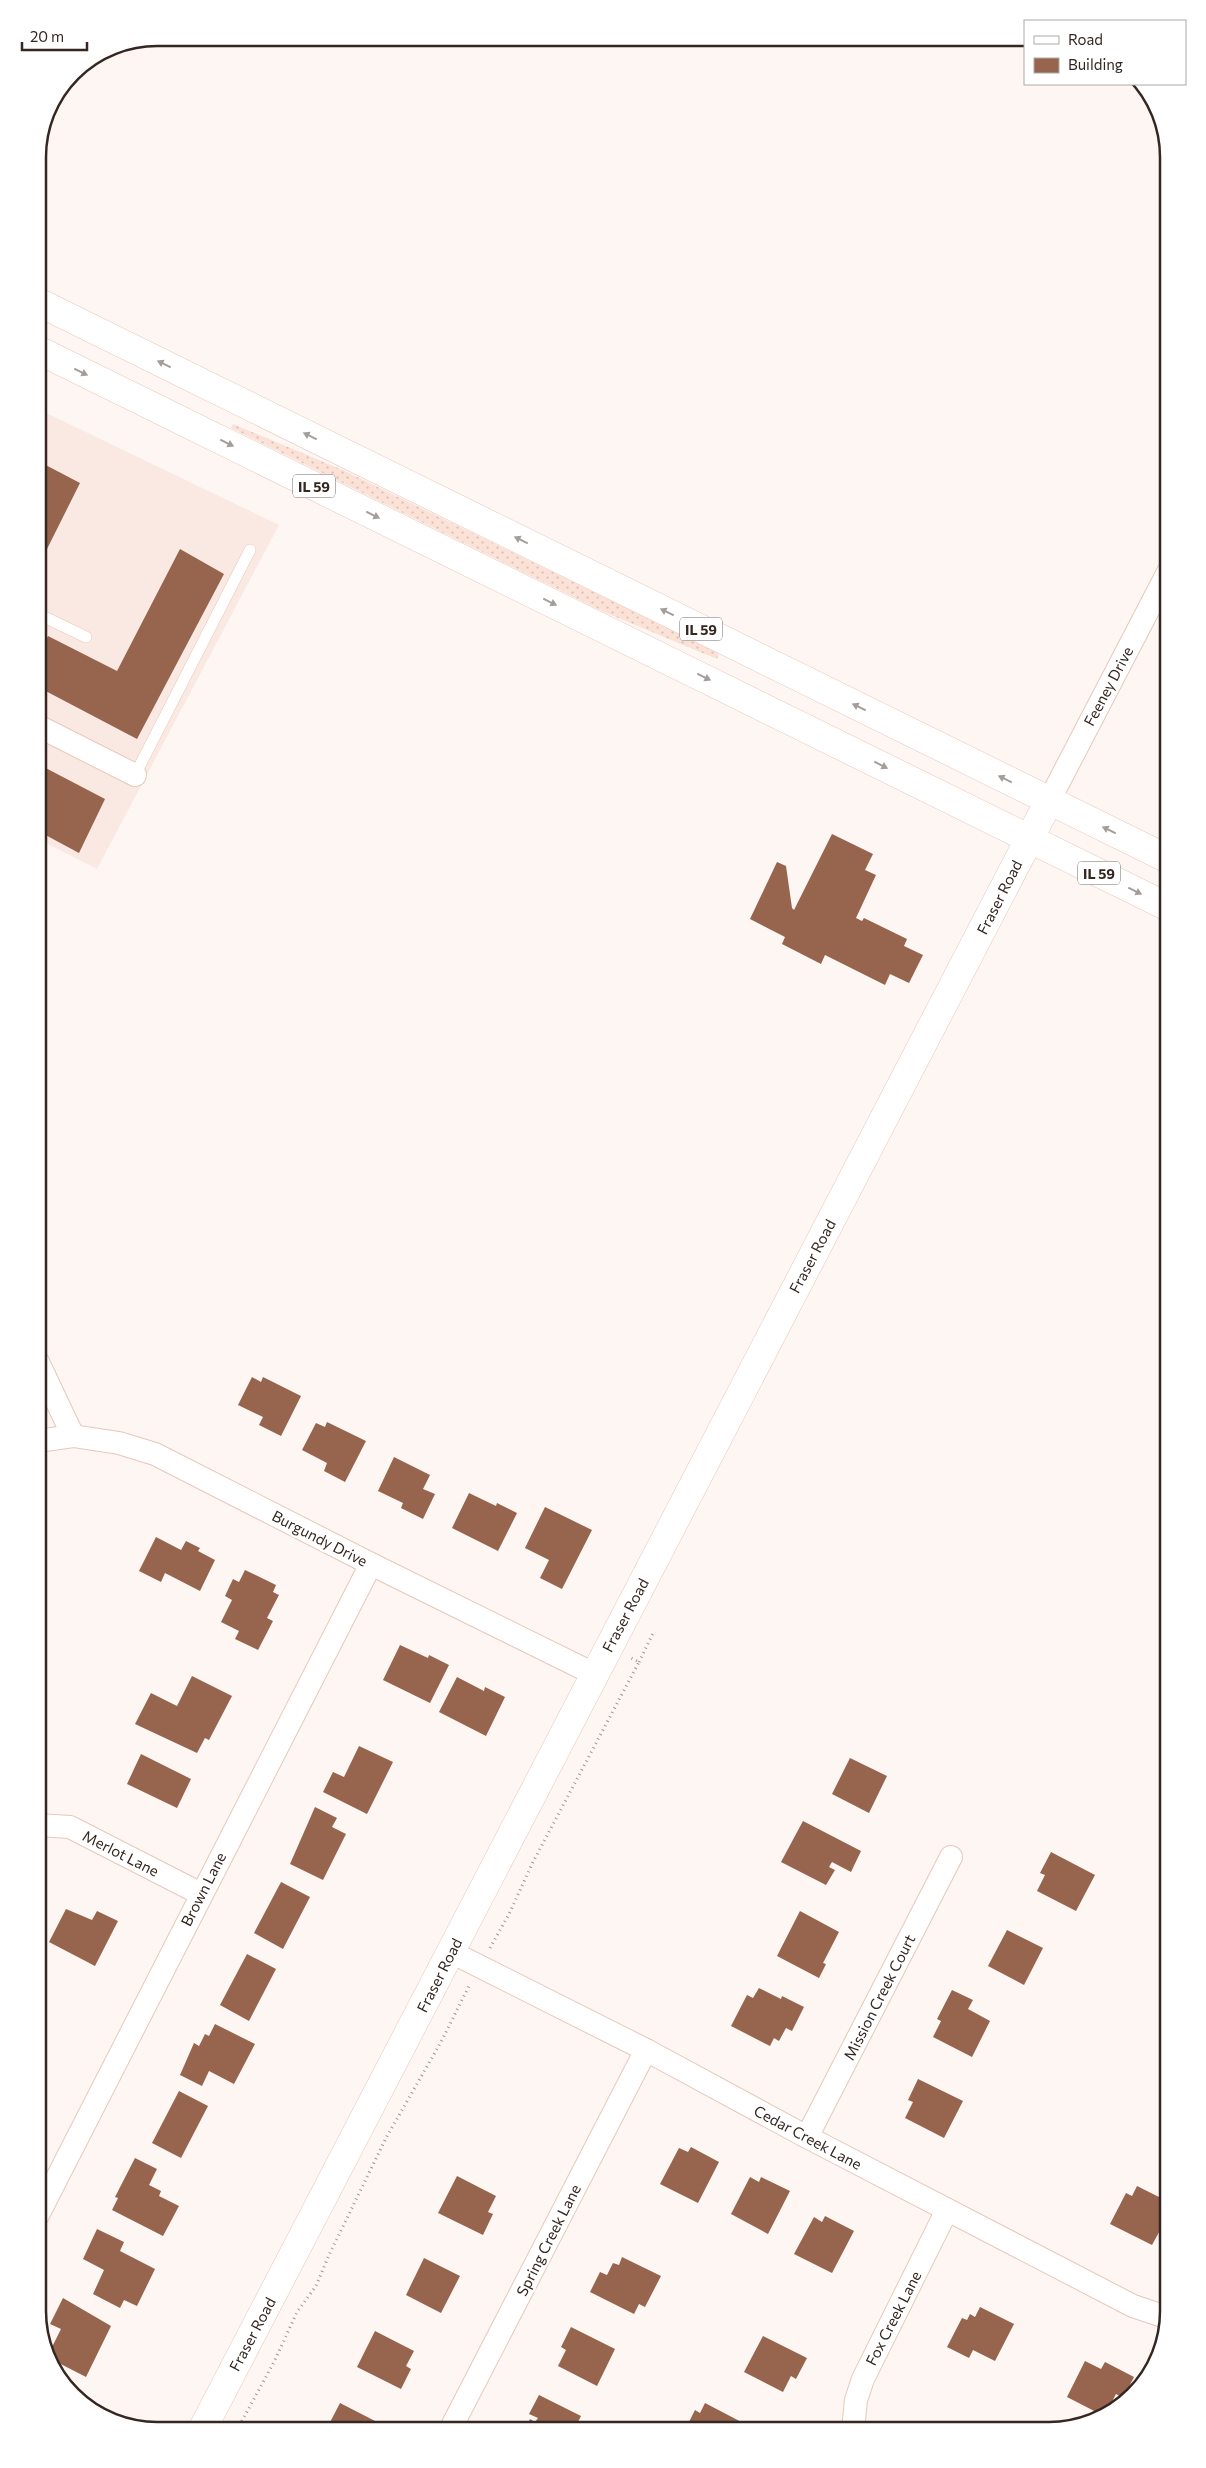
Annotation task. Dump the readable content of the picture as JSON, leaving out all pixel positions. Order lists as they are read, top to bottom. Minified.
{"streets":{"main road":["IL 59","Fraser Road"],"street":["Feeney Drive","Burgundy Drive","Merlot Lane","Brown Lane","Mission Creek Court","Cedar Creek Lane","Spring Creek Lane","Fox Creek Lane"]},"crossings":[["IL 59","Feeney Drive"],["IL 59","Fraser Road"],["Feeney Drive","Fraser Road"],["Fraser Road","Burgundy Drive"],["Fraser Road","Cedar Creek Lane"],["Burgundy Drive","Brown Lane"],["Merlot Lane","Brown Lane"],["Mission Creek Court","Cedar Creek Lane"],["Cedar Creek Lane","Spring Creek Lane"],["Cedar Creek Lane","Fox Creek Lane"]],"legend":["Road","Building"],"scale_bar":"20 m"}
